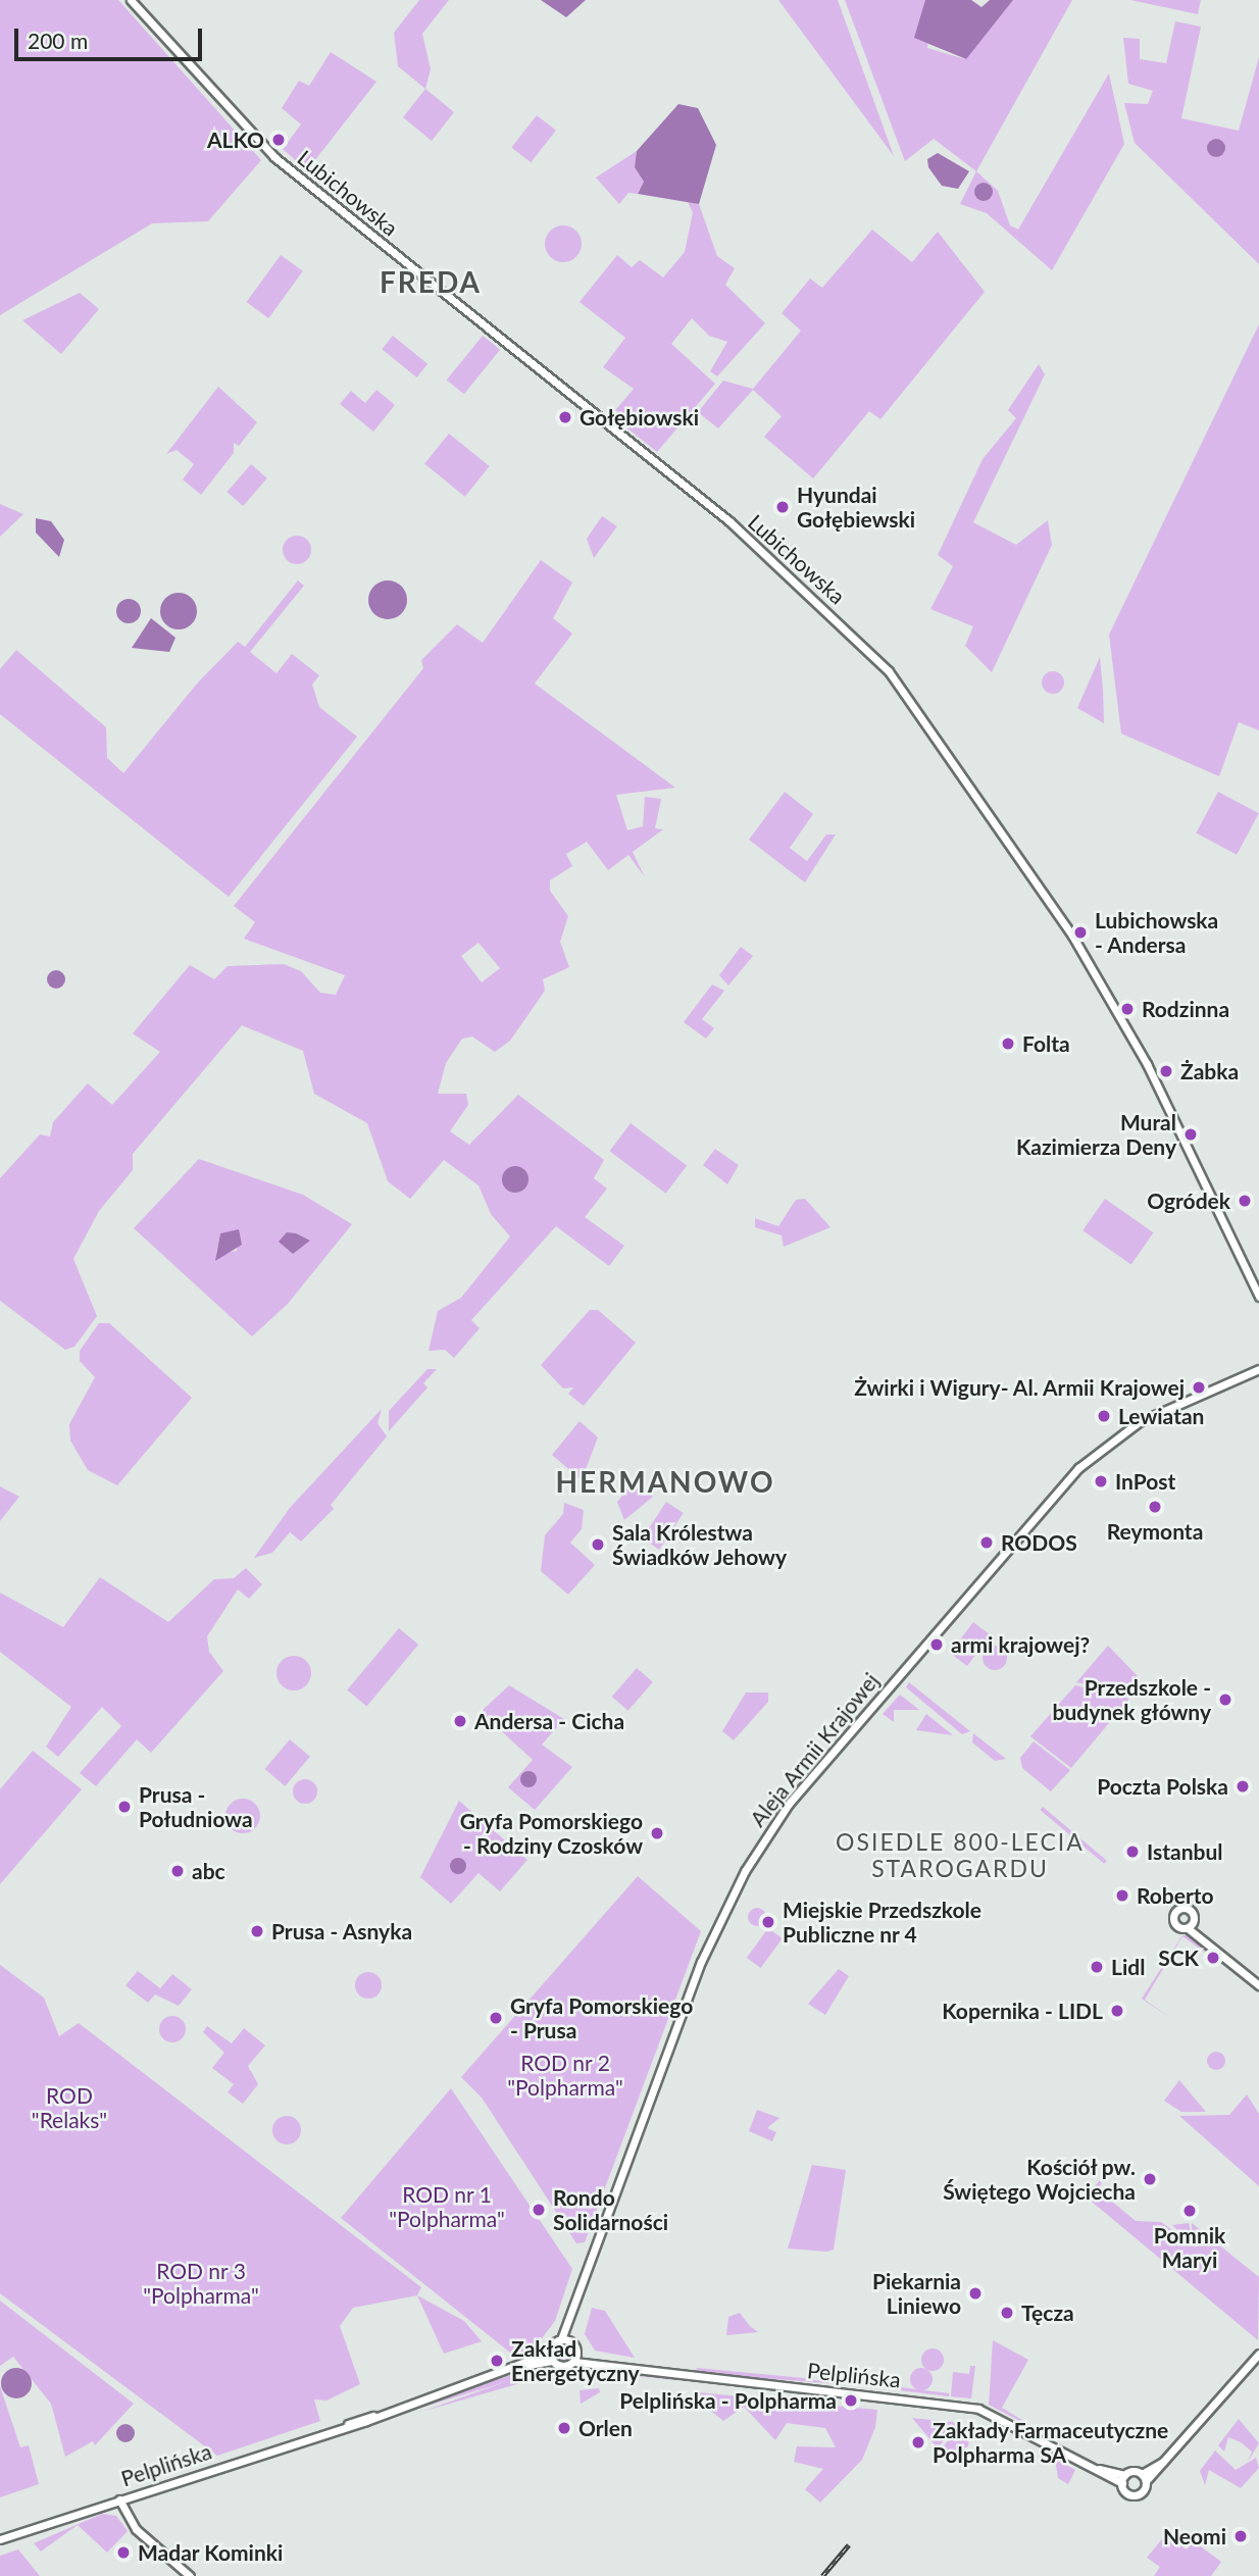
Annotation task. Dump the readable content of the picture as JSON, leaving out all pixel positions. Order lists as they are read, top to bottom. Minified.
{"streets":{"street":["Lubichowska","Aleja Armii Krajowej","Pelplińska"]},"districts":["FREDA","HERMANOWO","OSIEDLE 800-LECIA STAROGARDU"],"parks":["ROD nr 2 \"Polpharma\"","ROD \"Relaks\"","ROD nr 1 \"Polpharma\"","ROD nr 3 \"Polpharma\""],"places":["ALKO","Gołębiowski","Hyundai Gołębiewski","Lubichowska - Andersa","Rodzinna","Folta","Żabka","Mural Kazimierza Deny","Ogródek","Żwirki i Wigury- Al. Armii Krajowej","Lewiatan","InPost","Reymonta","RODOS","Sala Królestwa Świadków Jehowy","armi krajowej?","Przedszkole - budynek główny","Andersa - Cicha","Poczta Polska","Prusa - Południowa","Gryfa Pomorskiego - Rodziny Czosków","Istanbul","abc","Roberto","Miejskie Przedszkole Publiczne nr 4","Prusa - Asnyka","SCK","Lidl","Kopernika - LIDL","Gryfa Pomorskiego - Prusa","Kościół pw. Świętego Wojciecha","Rondo Solidarności","Pomnik Maryi","Piekarnia Liniewo","Tęcza","Zakład Energetyczny","Pelplińska - Polpharma","Orlen","Zakłady Farmaceutyczne Polpharma SA","Neomi","Madar Kominki"],"scale_bar":"200 m"}
